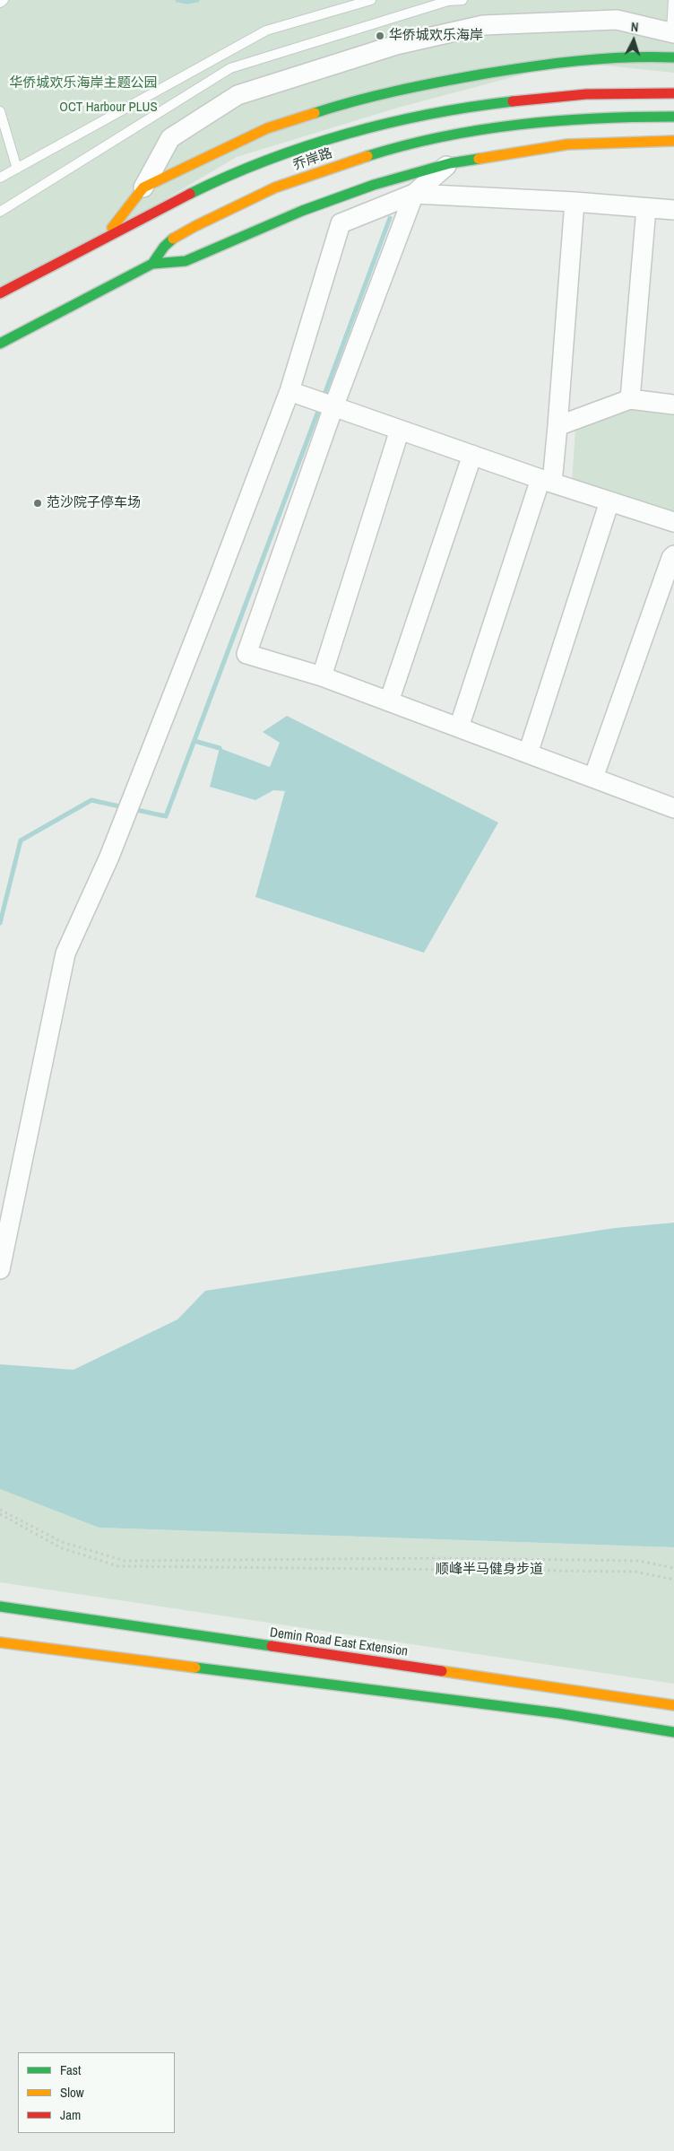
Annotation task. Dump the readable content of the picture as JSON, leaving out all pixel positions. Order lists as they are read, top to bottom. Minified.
{"streets":{"street":["乔岸路","Demin Road East Extension"],"path":["顺峰半马健身步道"]},"parks":["华侨城欢乐海岸主题公园","OCT Harbour PLUS"],"places":["华侨城欢乐海岸","范沙院子停车场"],"legend":["Fast","Slow","Jam"],"north":"top"}
